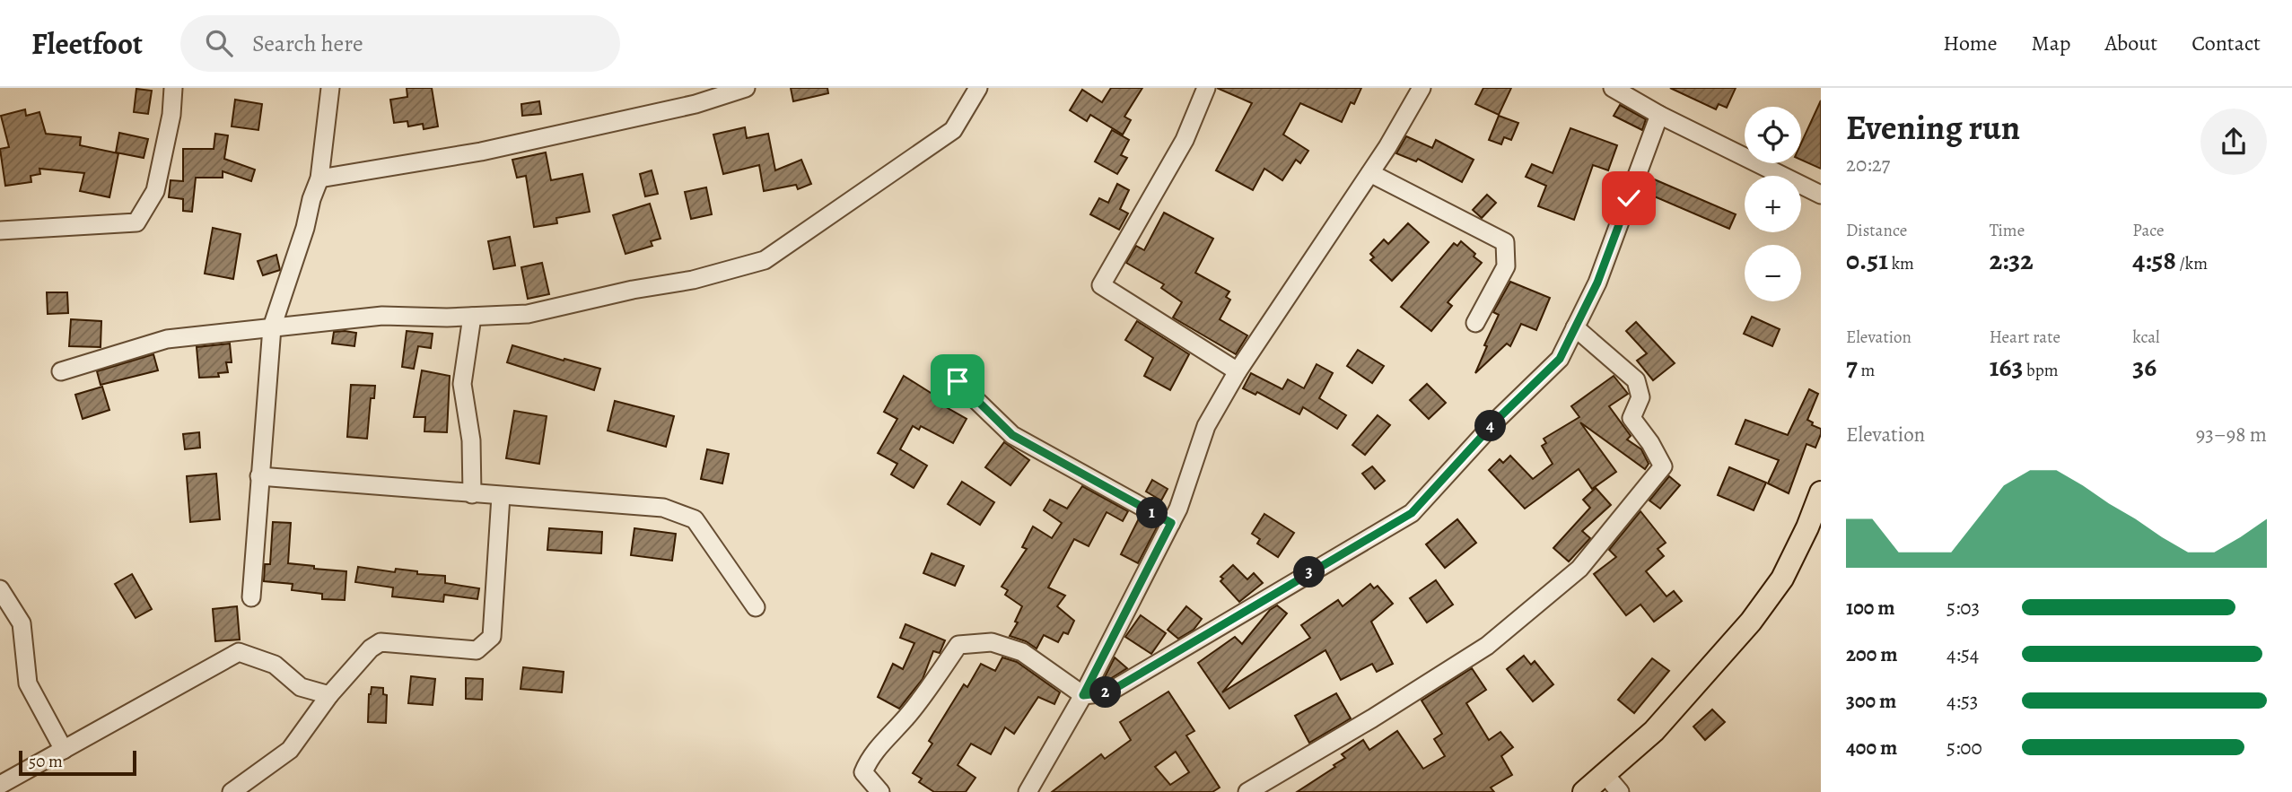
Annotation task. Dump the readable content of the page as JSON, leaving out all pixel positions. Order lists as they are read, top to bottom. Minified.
{"scale_bar":"50 m","page":{"header":"Fleetfoot","search":"Search here","nav":["Home","Map","About","Contact"],"heading":["Evening run","20:27"],"map_buttons":["+","−"],"stats":[["Distance","0.51 km"],["Time","2:32"],["Pace","4:58 /km"],["Elevation","7 m"],["Heart rate","163 bpm"],["kcal","36"]],"chart":["Elevation","93–98 m"],"pins":["4","1","3","2"],"list":[{"name":"100 m","note":"5:03"},{"name":"200 m","note":"4:54"},{"name":"300 m","note":"4:53"},{"name":"400 m","note":"5:00"}],"scale":"50 m"}}
